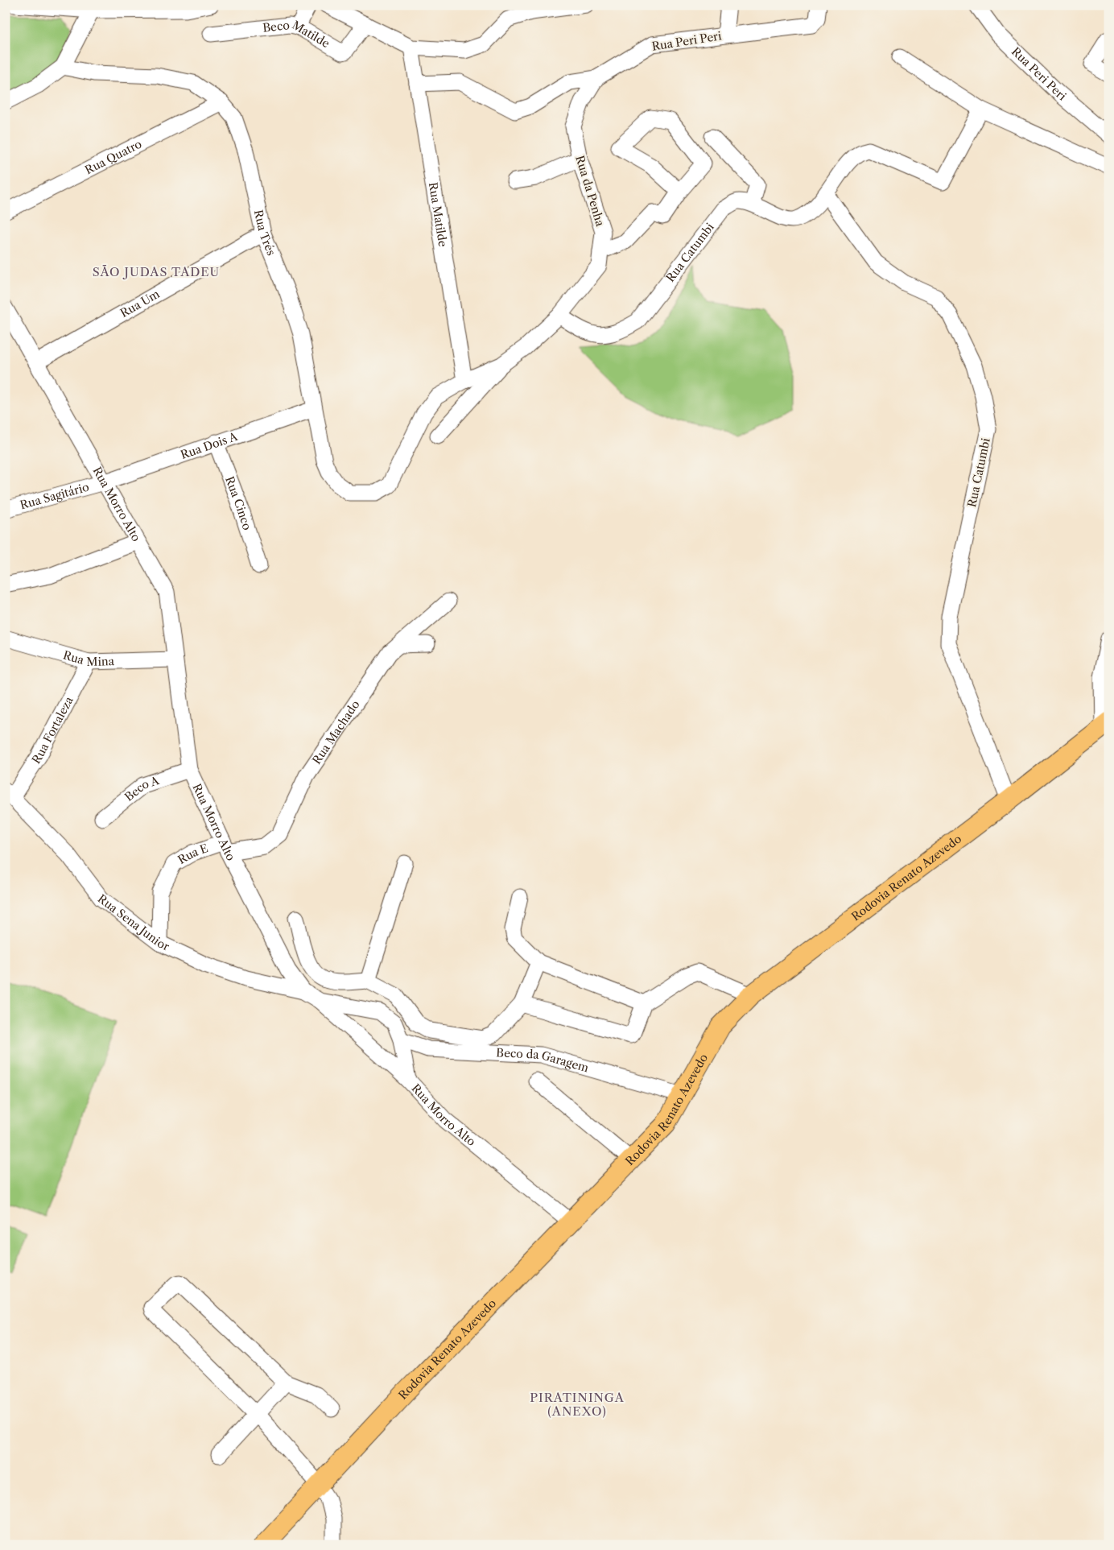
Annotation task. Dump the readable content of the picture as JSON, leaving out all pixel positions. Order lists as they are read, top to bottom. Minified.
{"streets":{"main road":["Rodovia Renato Azevedo"],"street":["Beco Matilde","Rua Peri Peri","Rua Quatro","Rua da Penha","Rua Matilde","Rua Trés","Rua Catumbi","Rua Um","Rua Dois A","Rua Sagitário","Rua Cinco","Rua Morro Alto","Rua Mina","Rua Fortaleza","Rua Machado","Beco A","Rua E","Rua Sena Junior","Beco da Garagem"]},"crossings":[["Rua Peri Peri","Rua da Penha"],["Rua Peri Peri","Rua Matilde"],["Rua Quatro","Rua Trés"],["Rua da Penha","Rua Matilde"],["Rua da Penha","Rua Trés"],["Rua da Penha","Rua Catumbi"],["Rua Trés","Rua Um"],["Rua Trés","Rua Dois A"],["Rua Catumbi","Rodovia Renato Azevedo"],["Rua Um","Rua Morro Alto"],["Rua Dois A","Rua Sagitário"],["Rua Dois A","Rua Cinco"],["Rua Dois A","Rua Morro Alto"],["Rua Sagitário","Rua Morro Alto"],["Rua Morro Alto","Rua Mina"],["Rua Morro Alto","Rua Machado"],["Rua Morro Alto","Beco A"],["Rua Morro Alto","Rua E"],["Rua Morro Alto","Rodovia Renato Azevedo"],["Rua Morro Alto","Rua Sena Junior"],["Rua Morro Alto","Beco da Garagem"],["Rua Mina","Rua Fortaleza"],["Rua Fortaleza","Rua Sena Junior"],["Rua Machado","Rua E"],["Rua E","Rua Sena Junior"],["Rodovia Renato Azevedo","Beco da Garagem"]],"districts":["SÃO JUDAS TADEU","PIRATININGA (ANEXO)"]}
